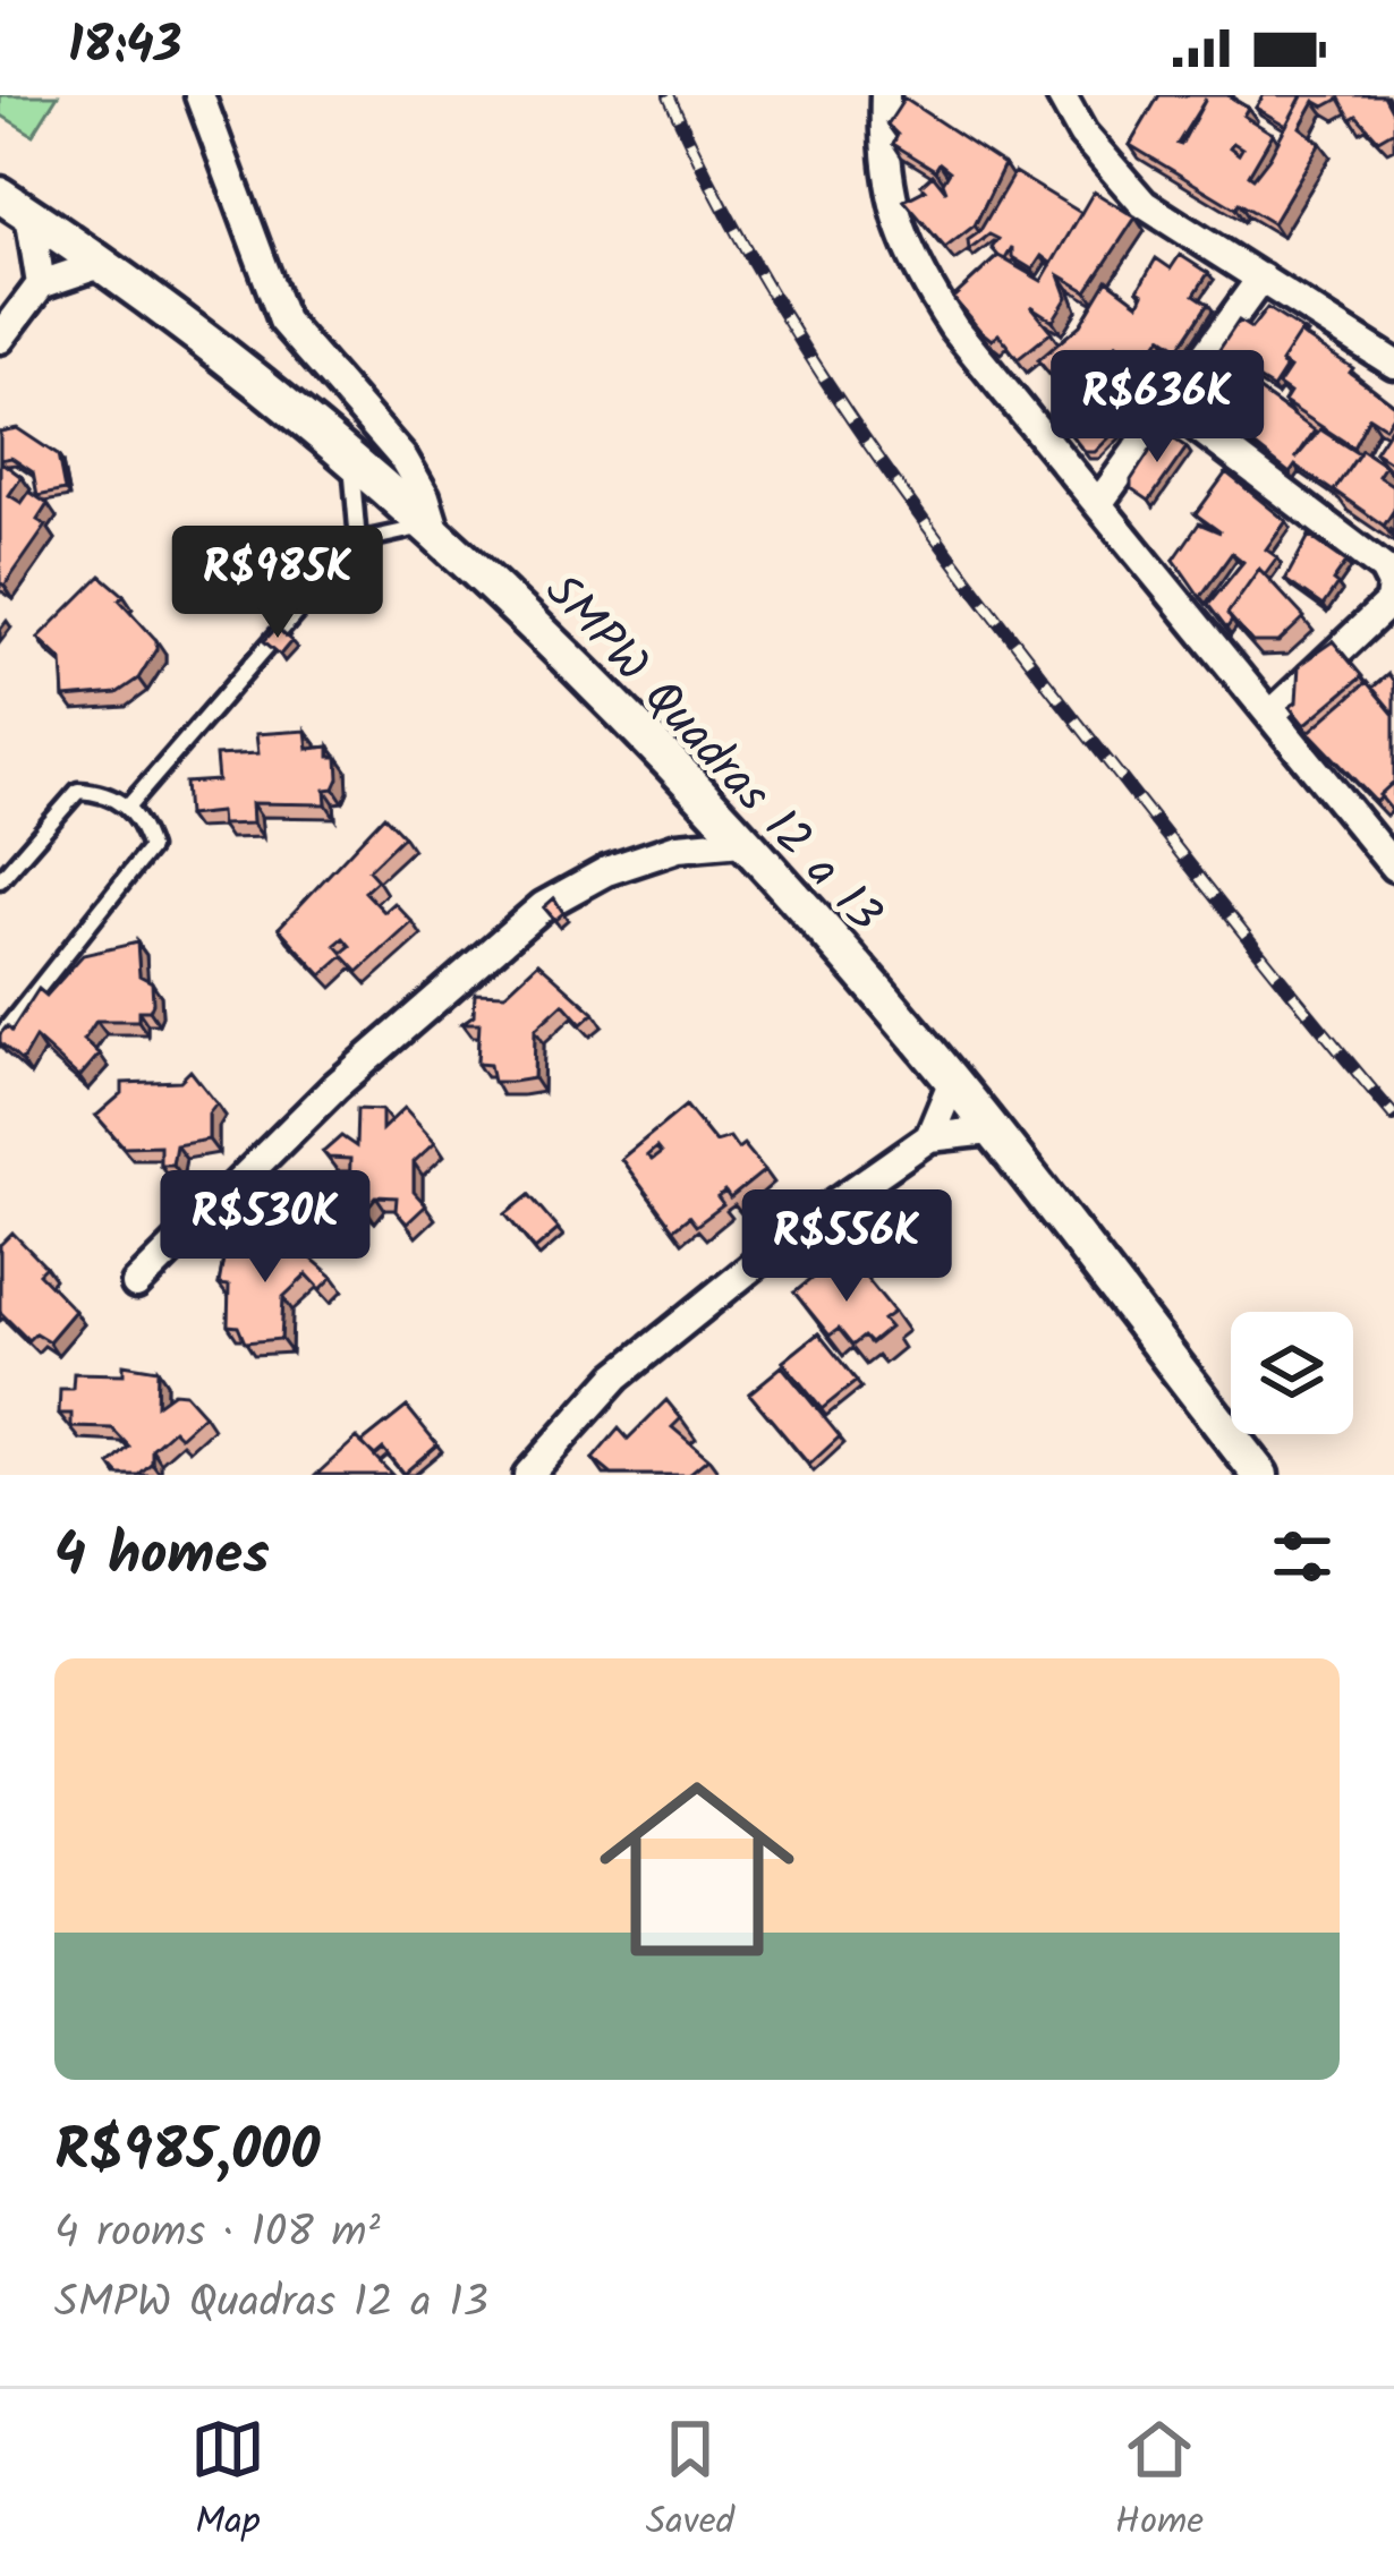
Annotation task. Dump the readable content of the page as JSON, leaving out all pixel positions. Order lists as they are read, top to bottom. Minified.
{"streets":{"street":["SMPW Quadras 12 a 13"]},"page":{"status":"18:43","price":["R$636K","R$985K","R$530K","R$556K"],"heading":"4 homes","list":[{"name":"R$985,000","note":"4 rooms · 108 m² · SMPW Quadras 12 a 13"}],"tabs":["Map","Saved","Home"]}}
